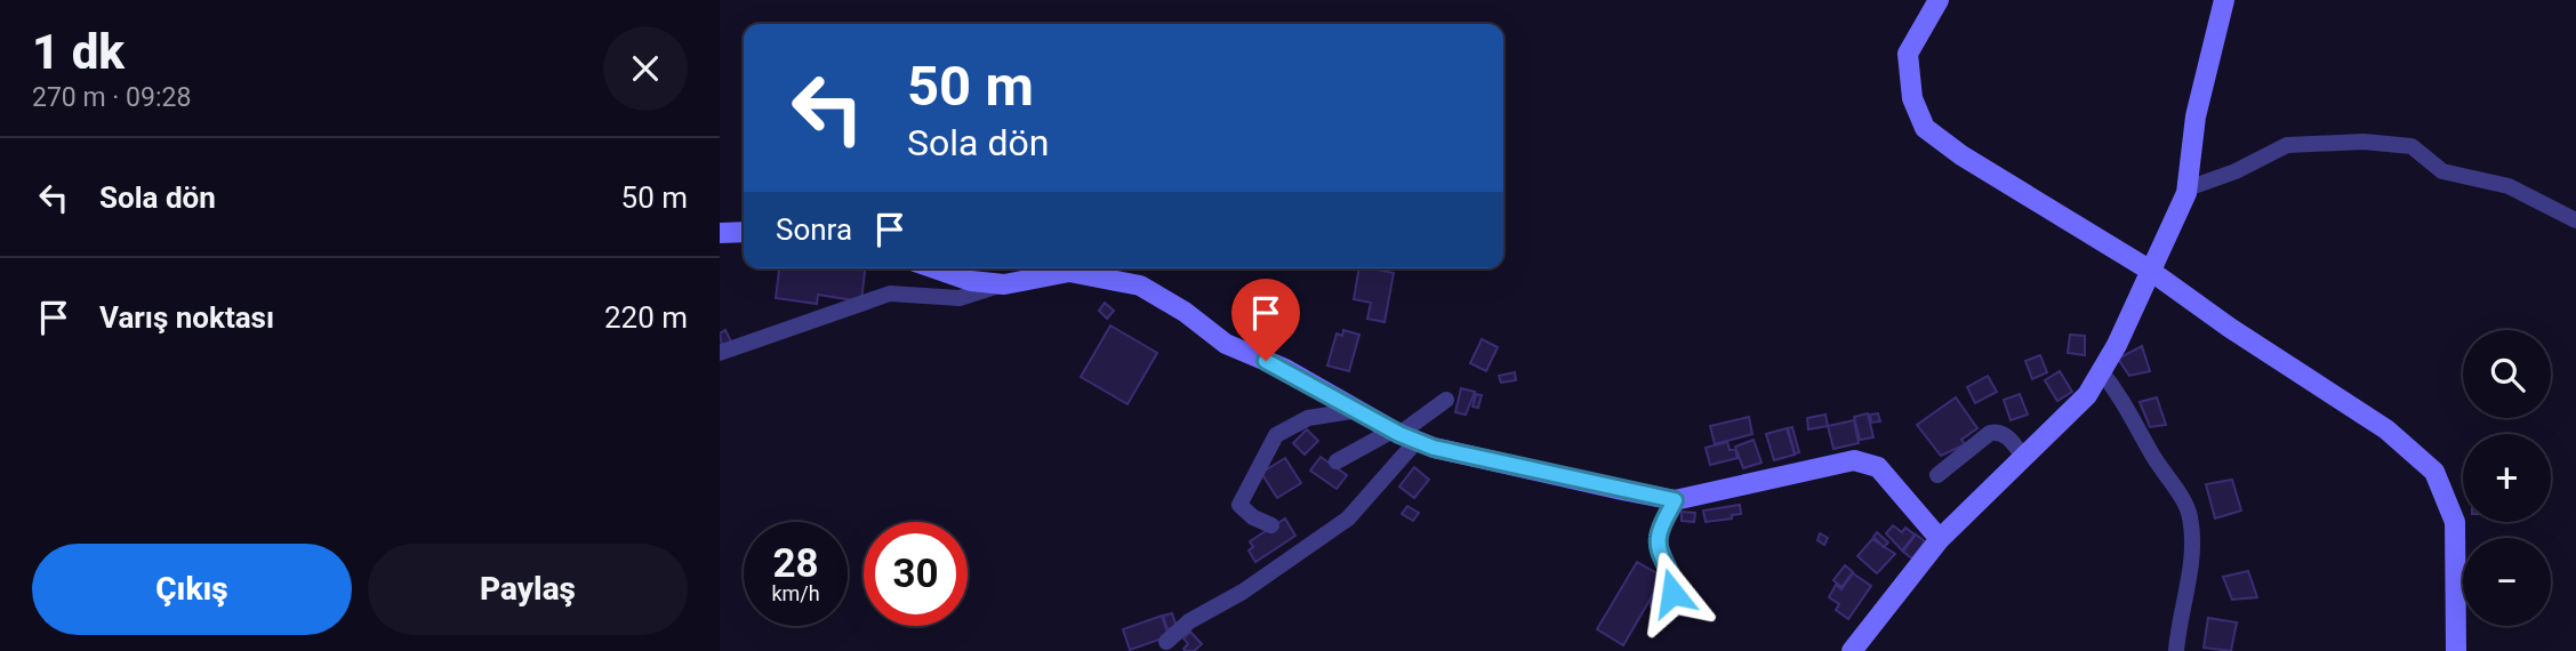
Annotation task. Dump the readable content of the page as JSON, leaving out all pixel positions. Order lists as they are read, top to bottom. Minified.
{"page":{"heading":["1 dk","270 m · 09:28"],"turn":["50 m","Sola dön"],"list":[{"name":"Sola dön","value":"50 m"},{"name":"Varış noktası","value":"220 m"}],"then":"Sonra","map_buttons":["+","−"],"speed":"28 km/h","limit":"30","buttons":["Çıkış","Paylaş"]}}
